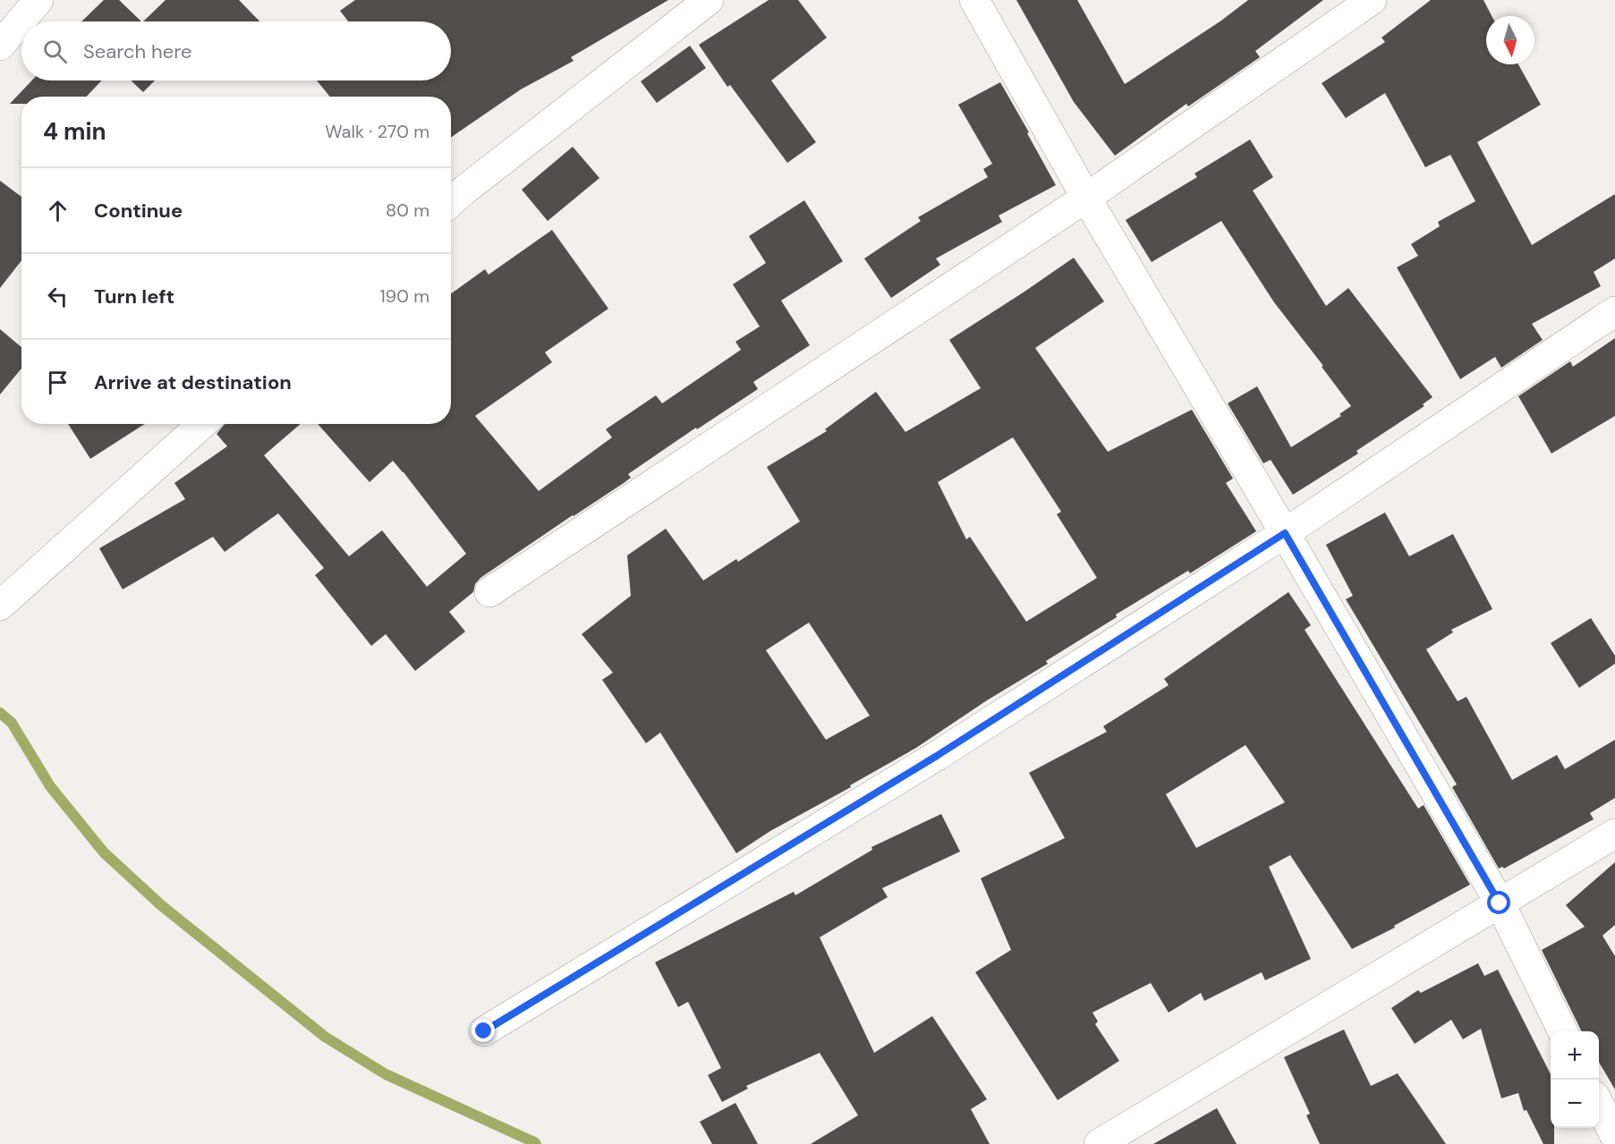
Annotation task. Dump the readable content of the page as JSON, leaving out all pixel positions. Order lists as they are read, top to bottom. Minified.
{"north":"bottom","page":{"search":"Search here","heading":["4 min","Walk · 270 m"],"list":[["Continue","80 m"],["Turn left","190 m"],"Arrive at destination"],"map_buttons":["+","−"]}}
